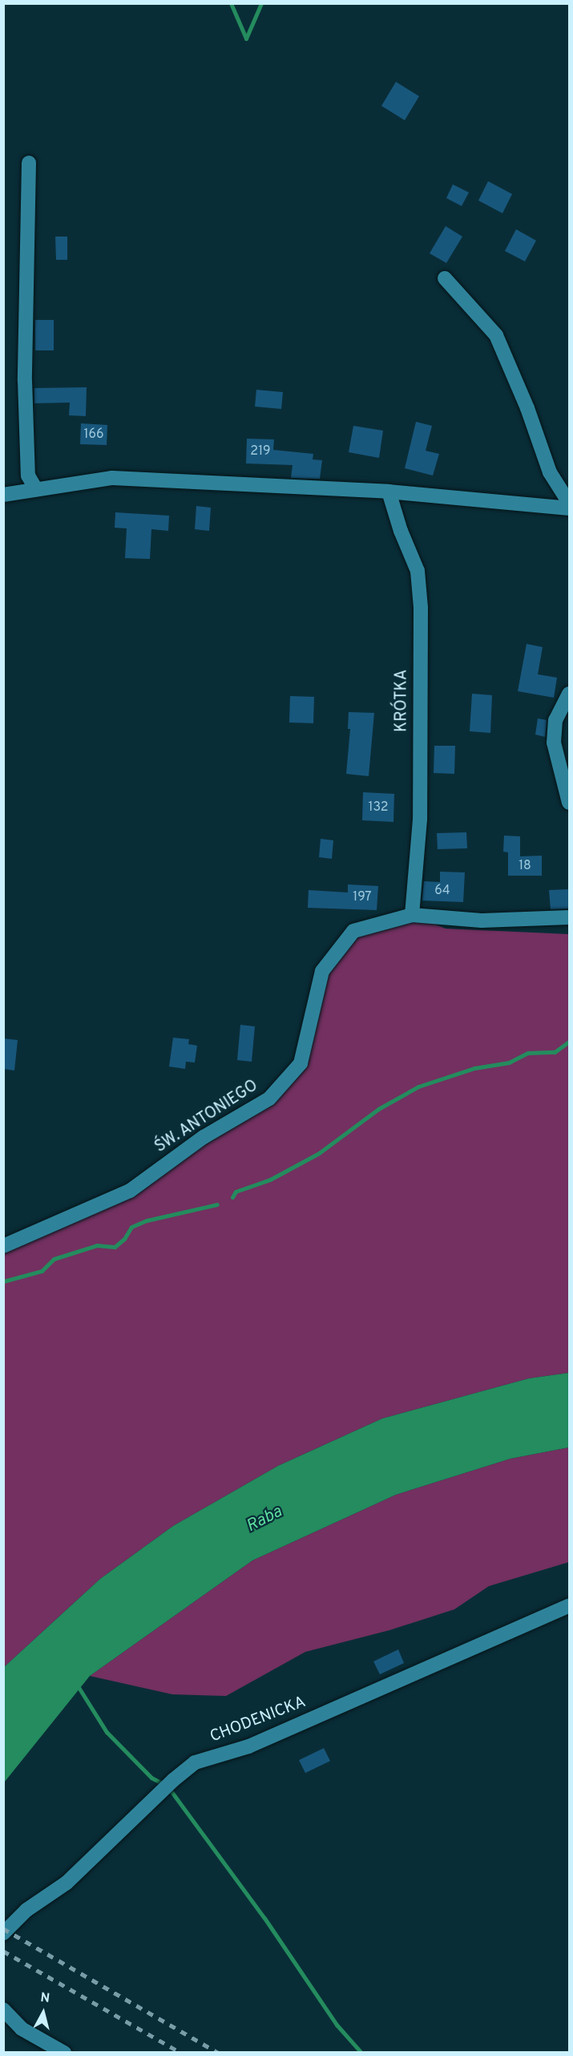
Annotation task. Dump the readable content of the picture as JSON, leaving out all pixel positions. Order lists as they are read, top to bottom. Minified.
{"streets":{"street":["KRÓTKA","ŚW. ANTONIEGO","CHODENICKA"]},"crossings":[["KRÓTKA","ŚW. ANTONIEGO"]],"water":["Raba"],"house_numbers":["166","219","132","18","64","197"],"north":"top"}
